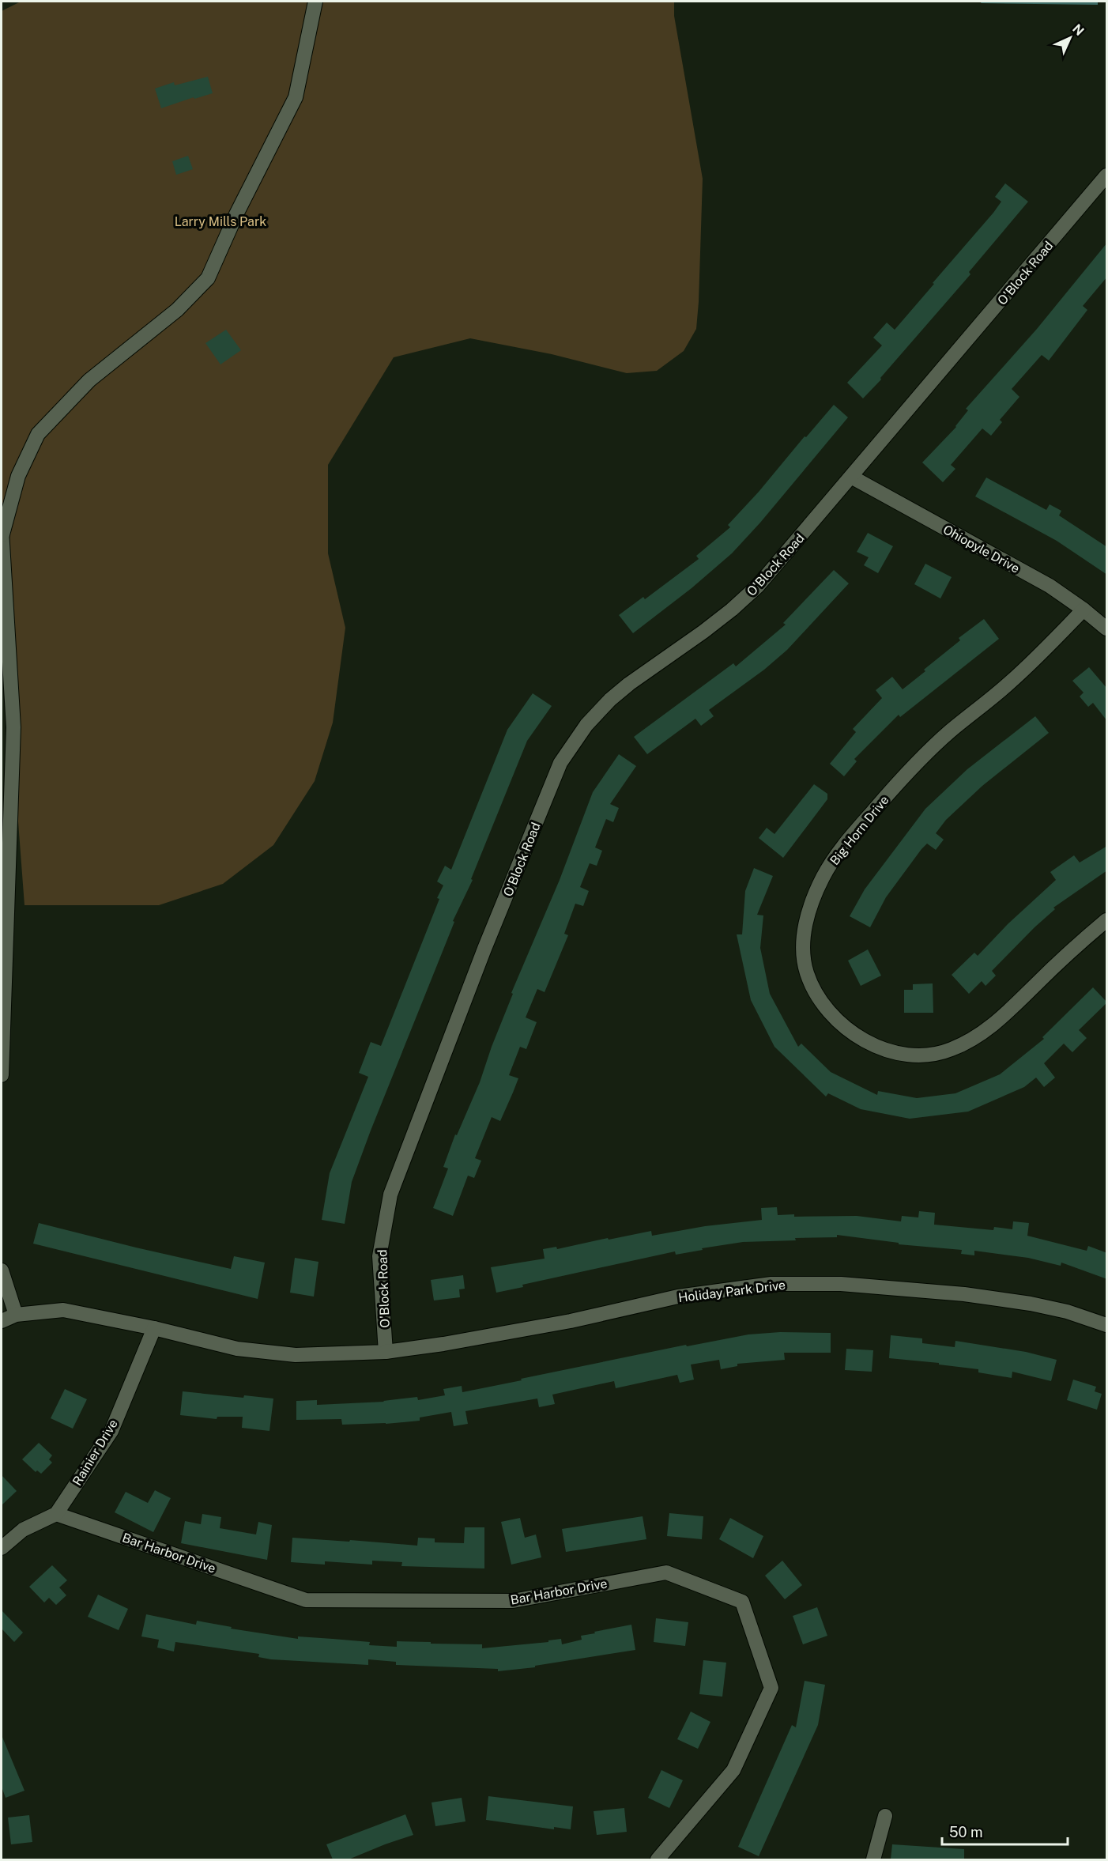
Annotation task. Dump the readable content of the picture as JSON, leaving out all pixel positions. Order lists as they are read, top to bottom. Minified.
{"streets":{"street":["O'Block Road","Ohiopyle Drive","Big Horn Drive","Holiday Park Drive","Rainier Drive","Bar Harbor Drive"]},"crossings":[["O'Block Road","Ohiopyle Drive"],["O'Block Road","Holiday Park Drive"],["Ohiopyle Drive","Big Horn Drive"],["Rainier Drive","Bar Harbor Drive"]],"parks":["Larry Mills Park"],"scale_bar":"50 m","north":"top right"}
